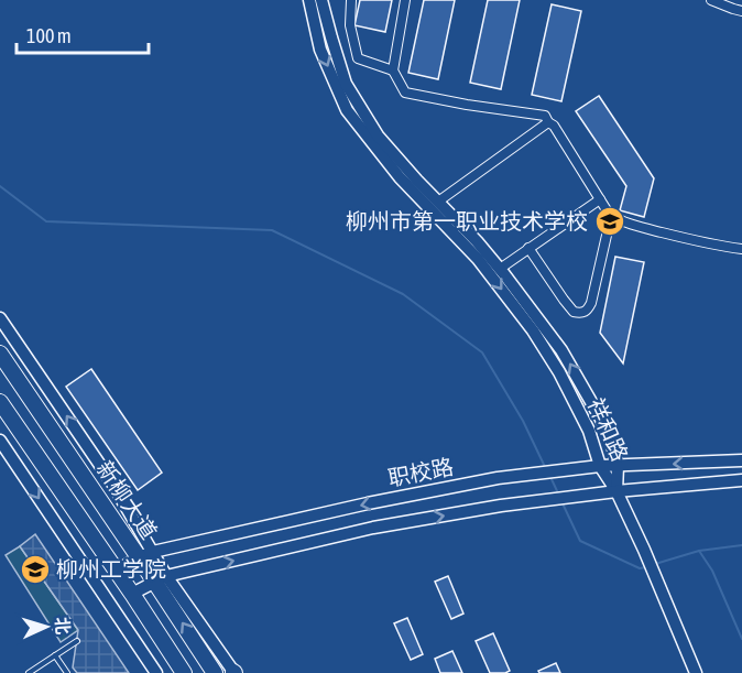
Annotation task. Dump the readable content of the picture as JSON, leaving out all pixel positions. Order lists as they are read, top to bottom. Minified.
{"streets":{"highway":["新柳大道"],"main road":["祥和路","职校路"]},"crossings":[["祥和路","职校路"],["职校路","新柳大道"]],"places":{"school or university":["柳州市第一职业技术学校","柳州工学院"]},"scale_bar":"100 m","north":"right"}
